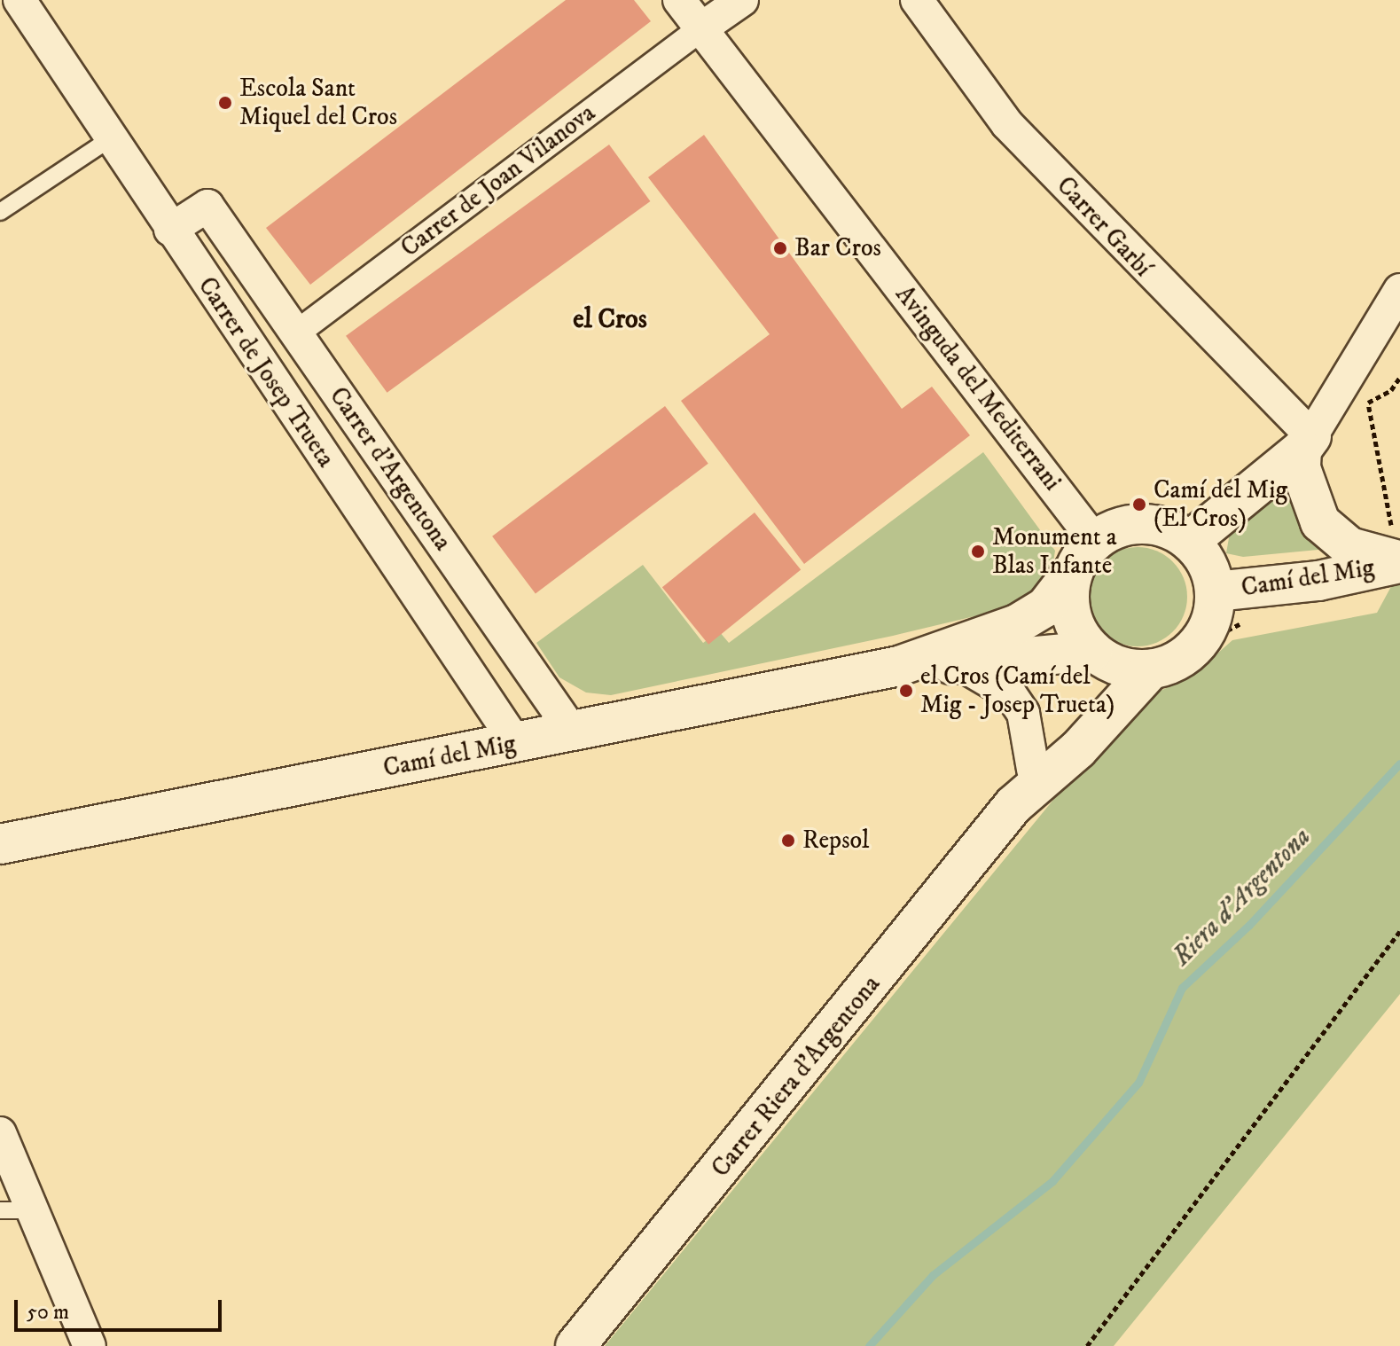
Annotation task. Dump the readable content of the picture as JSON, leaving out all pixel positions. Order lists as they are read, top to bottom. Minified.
{"streets":{"street":["Carrer de Joan Vilanova","Carrer Garbí","Carrer de Josep Trueta","Avinguda del Mediterrani","Carrer d'Argentona","Camí del Mig","Carrer Riera d'Argentona"]},"crossings":[["Carrer de Joan Vilanova","Avinguda del Mediterrani"],["Carrer de Joan Vilanova","Carrer d'Argentona"],["Carrer de Josep Trueta","Carrer d'Argentona"],["Carrer de Josep Trueta","Camí del Mig"],["Avinguda del Mediterrani","Camí del Mig"],["Avinguda del Mediterrani","Carrer Riera d'Argentona"],["Carrer d'Argentona","Camí del Mig"],["Camí del Mig","Carrer Riera d'Argentona"]],"districts":["el Cros"],"water":["Riera d'Argentona"],"places":["Escola Sant Miquel del Cros","Bar Cros","Camí del Mig (El Cros)","Monument a Blas Infante","el Cros (Camí del Mig - Josep Trueta)","Repsol"],"scale_bar":"50 m"}
